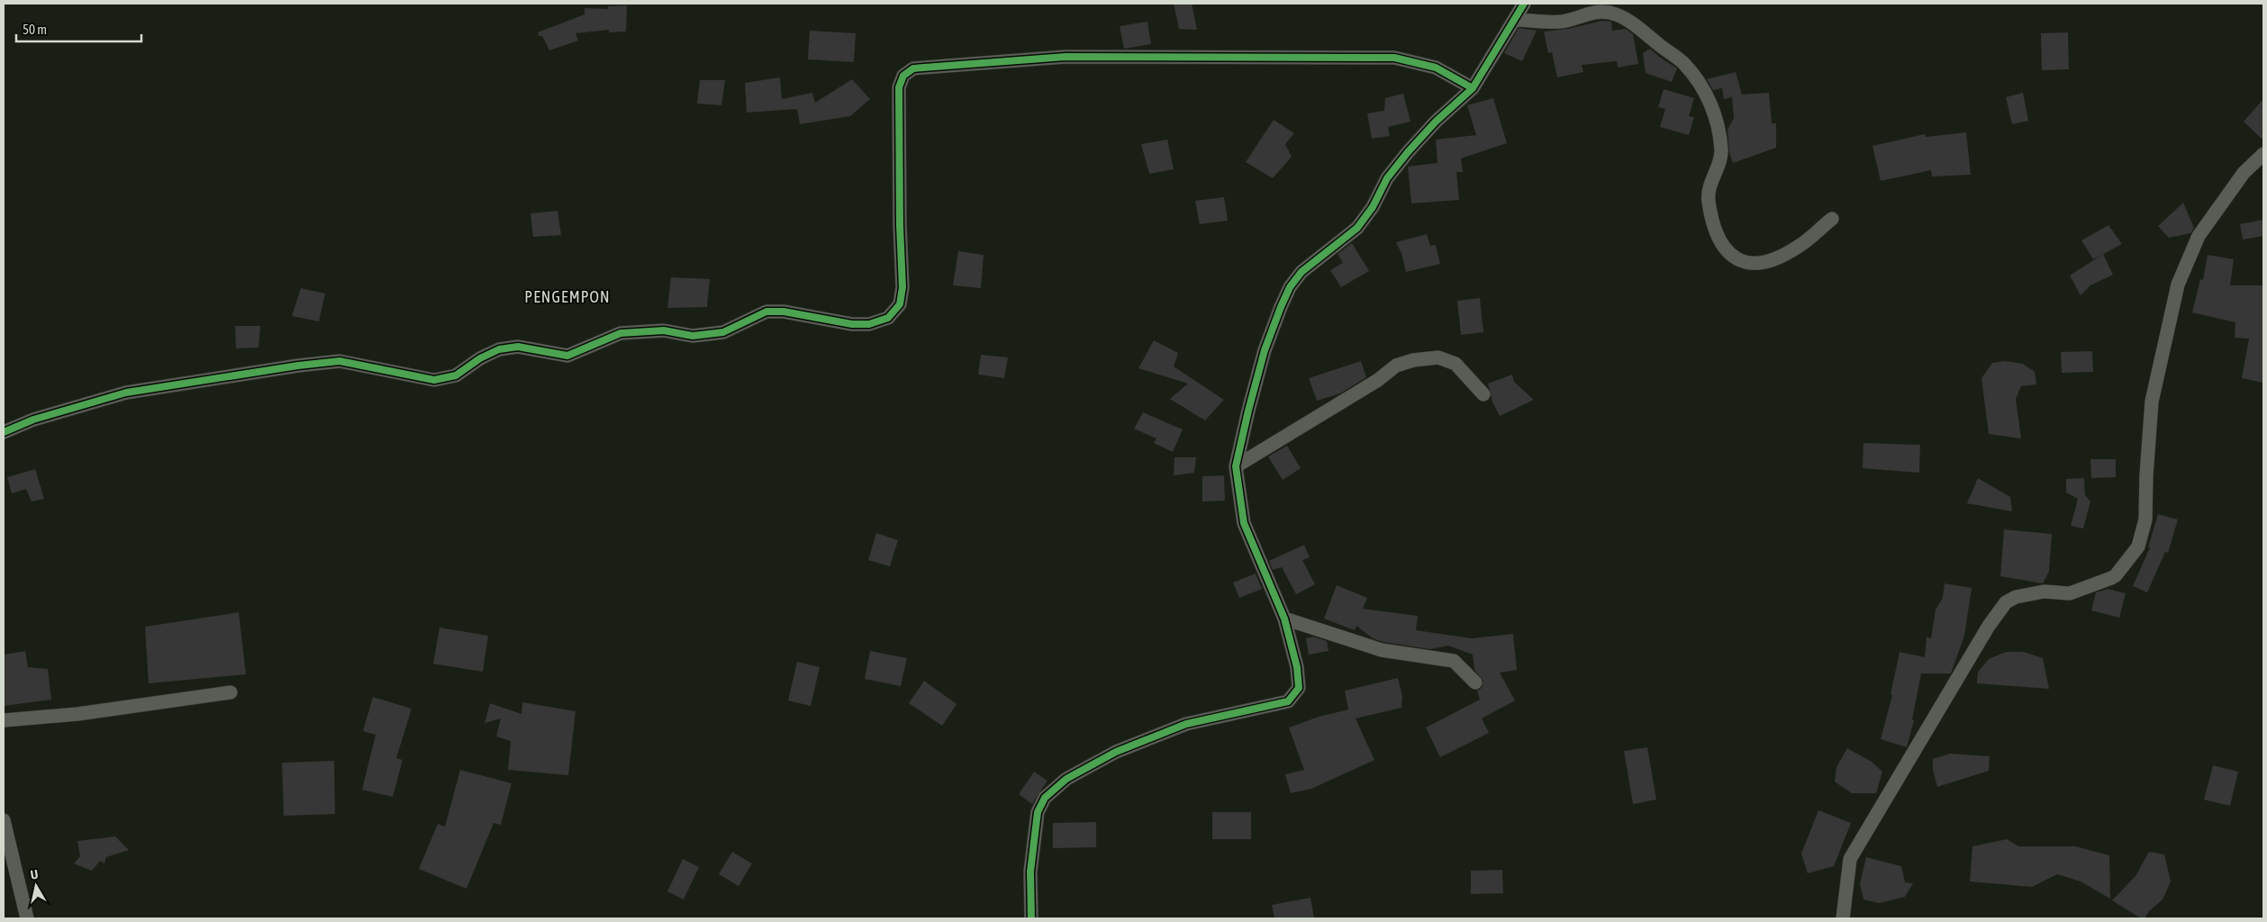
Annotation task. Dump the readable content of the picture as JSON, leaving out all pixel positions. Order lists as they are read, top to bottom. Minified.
{"districts":["PENGEMPON"],"scale_bar":"50 m","north":"top"}
